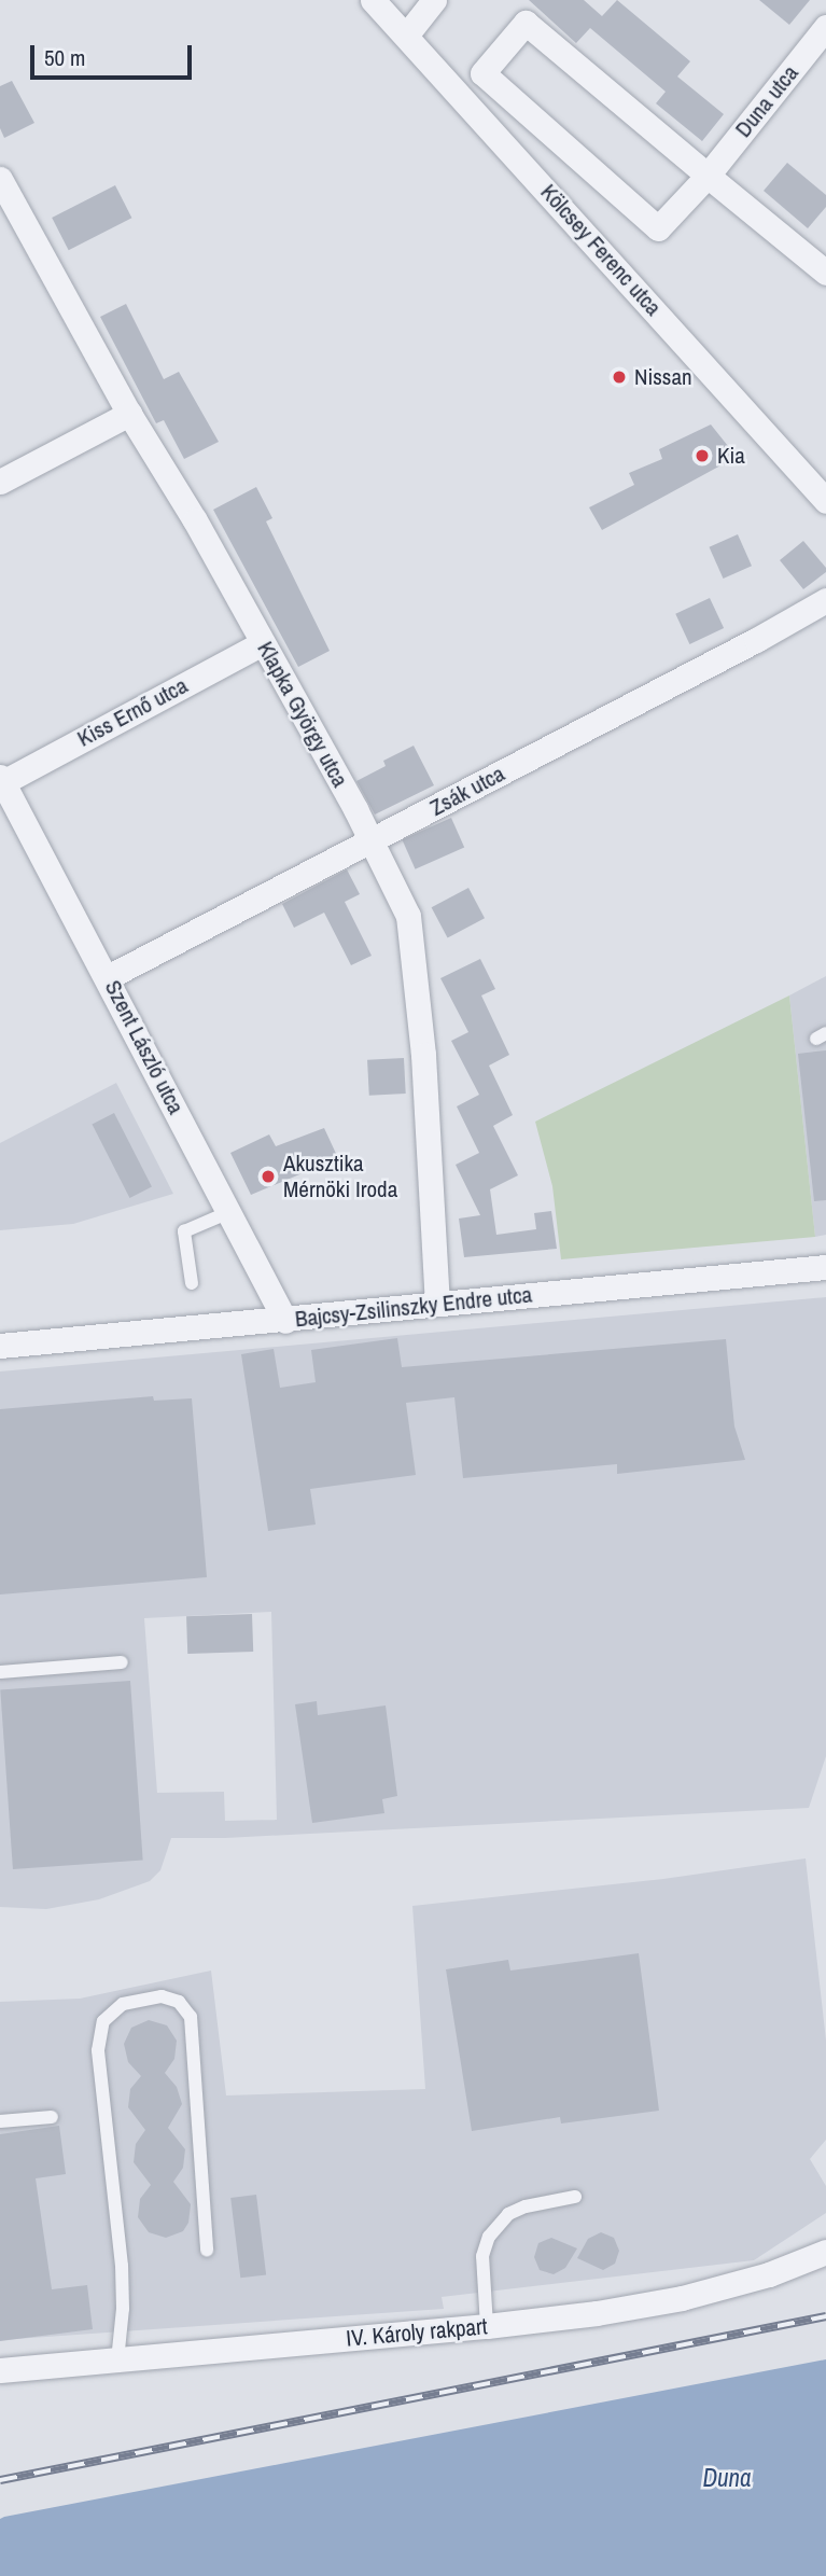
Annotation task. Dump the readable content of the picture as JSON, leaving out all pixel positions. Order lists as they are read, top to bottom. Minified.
{"streets":{"street":["Duna utca","Kölcsey Ferenc utca","Kiss Ernő utca","Klapka György utca","Zsák utca","Szent László utca","Bajcsy-Zsilinszky Endre utca","IV. Károly rakpart"]},"crossings":[["Duna utca","Kölcsey Ferenc utca"],["Kiss Ernő utca","Klapka György utca"],["Kiss Ernő utca","Szent László utca"],["Klapka György utca","Zsák utca"],["Klapka György utca","Bajcsy-Zsilinszky Endre utca"],["Zsák utca","Szent László utca"],["Szent László utca","Bajcsy-Zsilinszky Endre utca"]],"water":["Duna"],"places":["Nissan","Kia","Akusztika Mérnöki Iroda"],"scale_bar":"50 m"}
